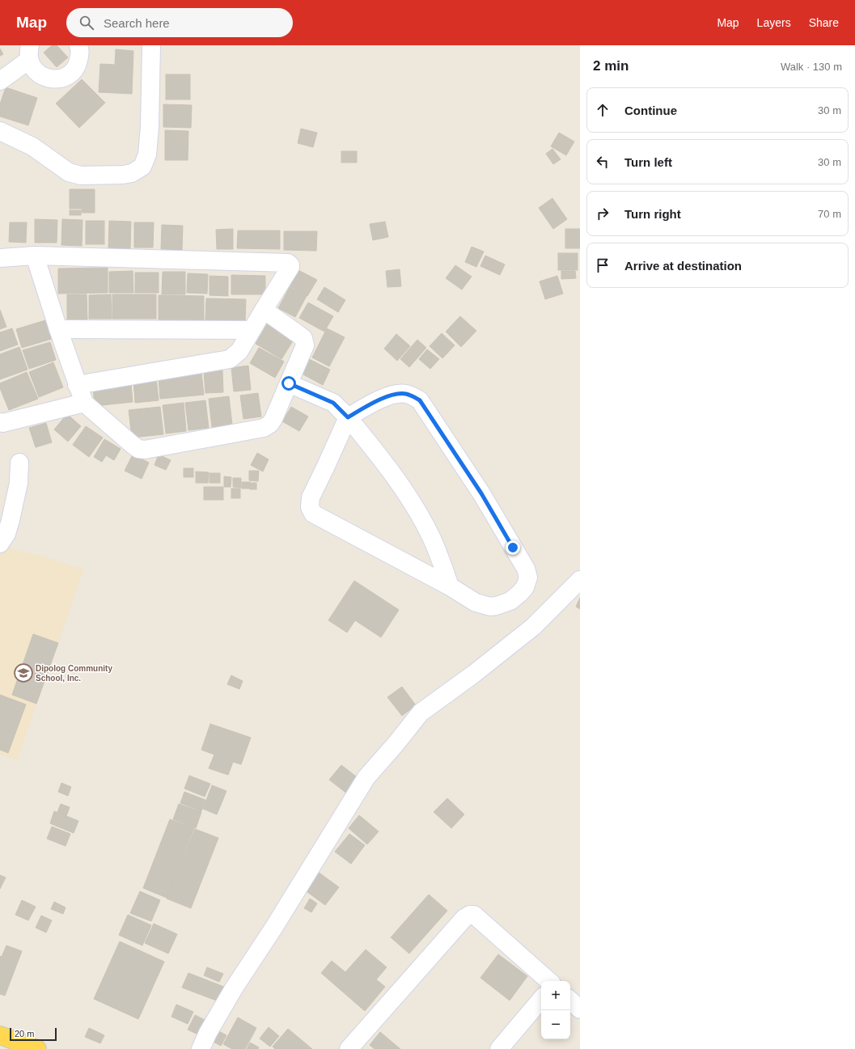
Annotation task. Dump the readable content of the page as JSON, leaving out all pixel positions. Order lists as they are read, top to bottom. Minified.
{"places":{"school or university":["Dipolog Community School, Inc."]},"scale_bar":"20 m","page":{"header":"Map","search":"Search here","nav":["Map","Layers","Share"],"heading":["2 min","Walk · 130 m"],"list":[["Continue","30 m"],["Turn left","30 m"],["Turn right","70 m"],"Arrive at destination"],"map_buttons":["+","−"],"scale":"20 m"}}
